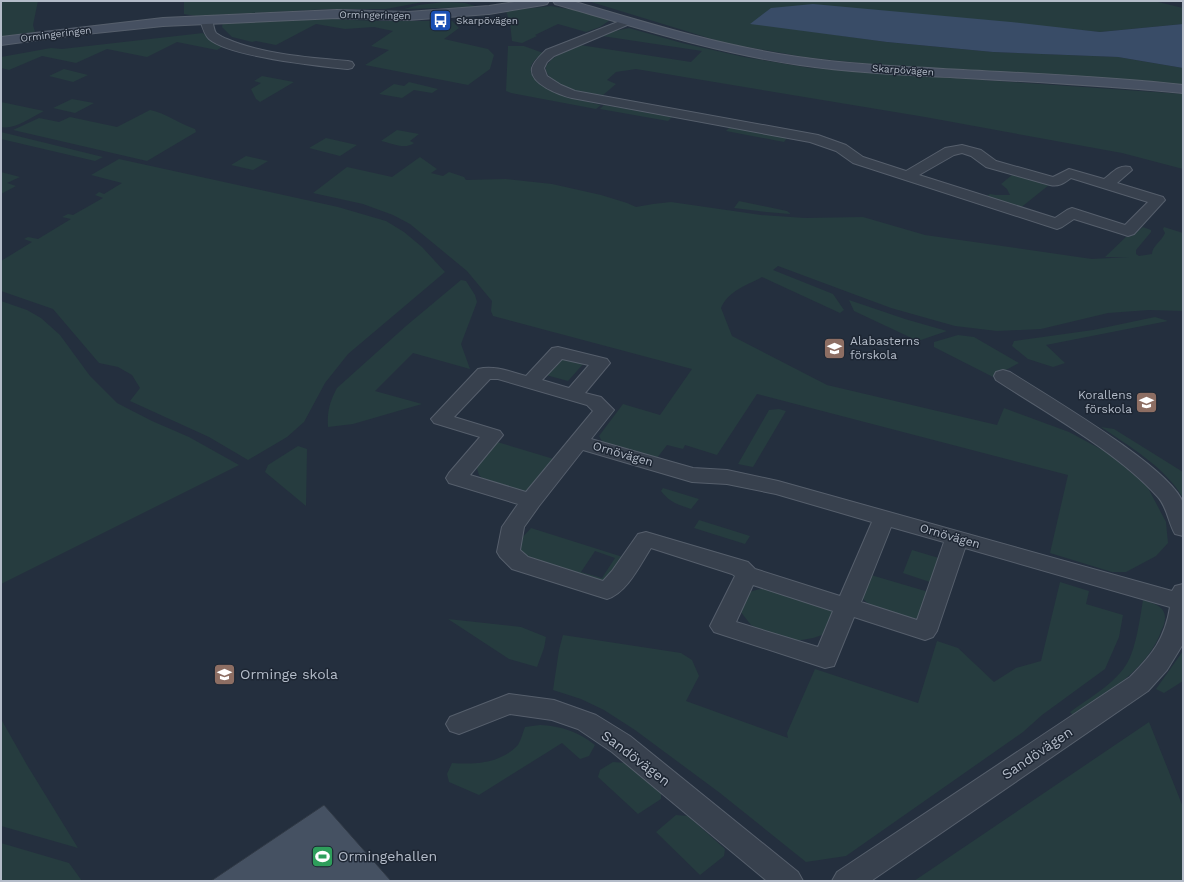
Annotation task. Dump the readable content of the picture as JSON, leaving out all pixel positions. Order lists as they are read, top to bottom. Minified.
{"streets":{"street":["Ormingeringen","Skarpövägen","Ornövägen","Sandövägen"]},"crossings":[["Ornövägen","Sandövägen"]],"places":{"bus stop":["Skarpövägen"],"school or university":["Alabasterns förskola","Korallens förskola","Orminge skola"],"sports":["Ormingehallen"]}}
